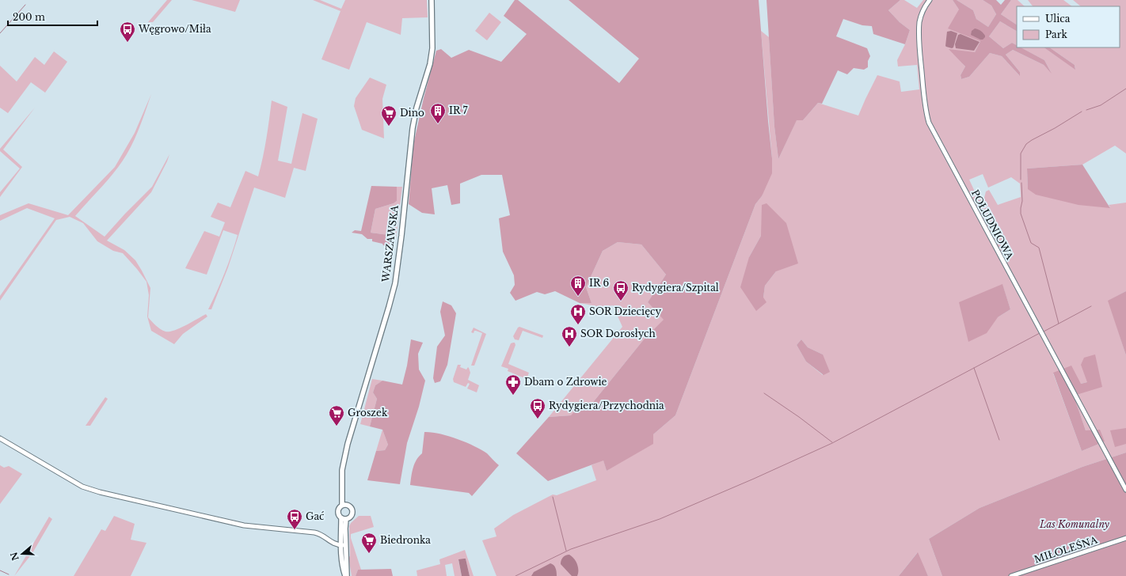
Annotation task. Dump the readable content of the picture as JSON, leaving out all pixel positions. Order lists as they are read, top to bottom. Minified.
{"streets":{"main road":["WARSZAWSKA"],"street":["POŁUDNIOWA","MIŁOLEŚNA"]},"parks":["Las Komunalny"],"places":{"bus stop":["Węgrowo/Miła","Rydygiera/Szpital","Rydygiera/Przychodnia","Gać"],"building":["IR 7","IR 6"],"supermarket":["Dino","Groszek","Biedronka"],"hospital":["SOR Dziecięcy","SOR Dorosłych"],"pharmacy":["Dbam o Zdrowie"]},"legend":["Ulica","Park"],"scale_bar":"200 m","north":"left"}
